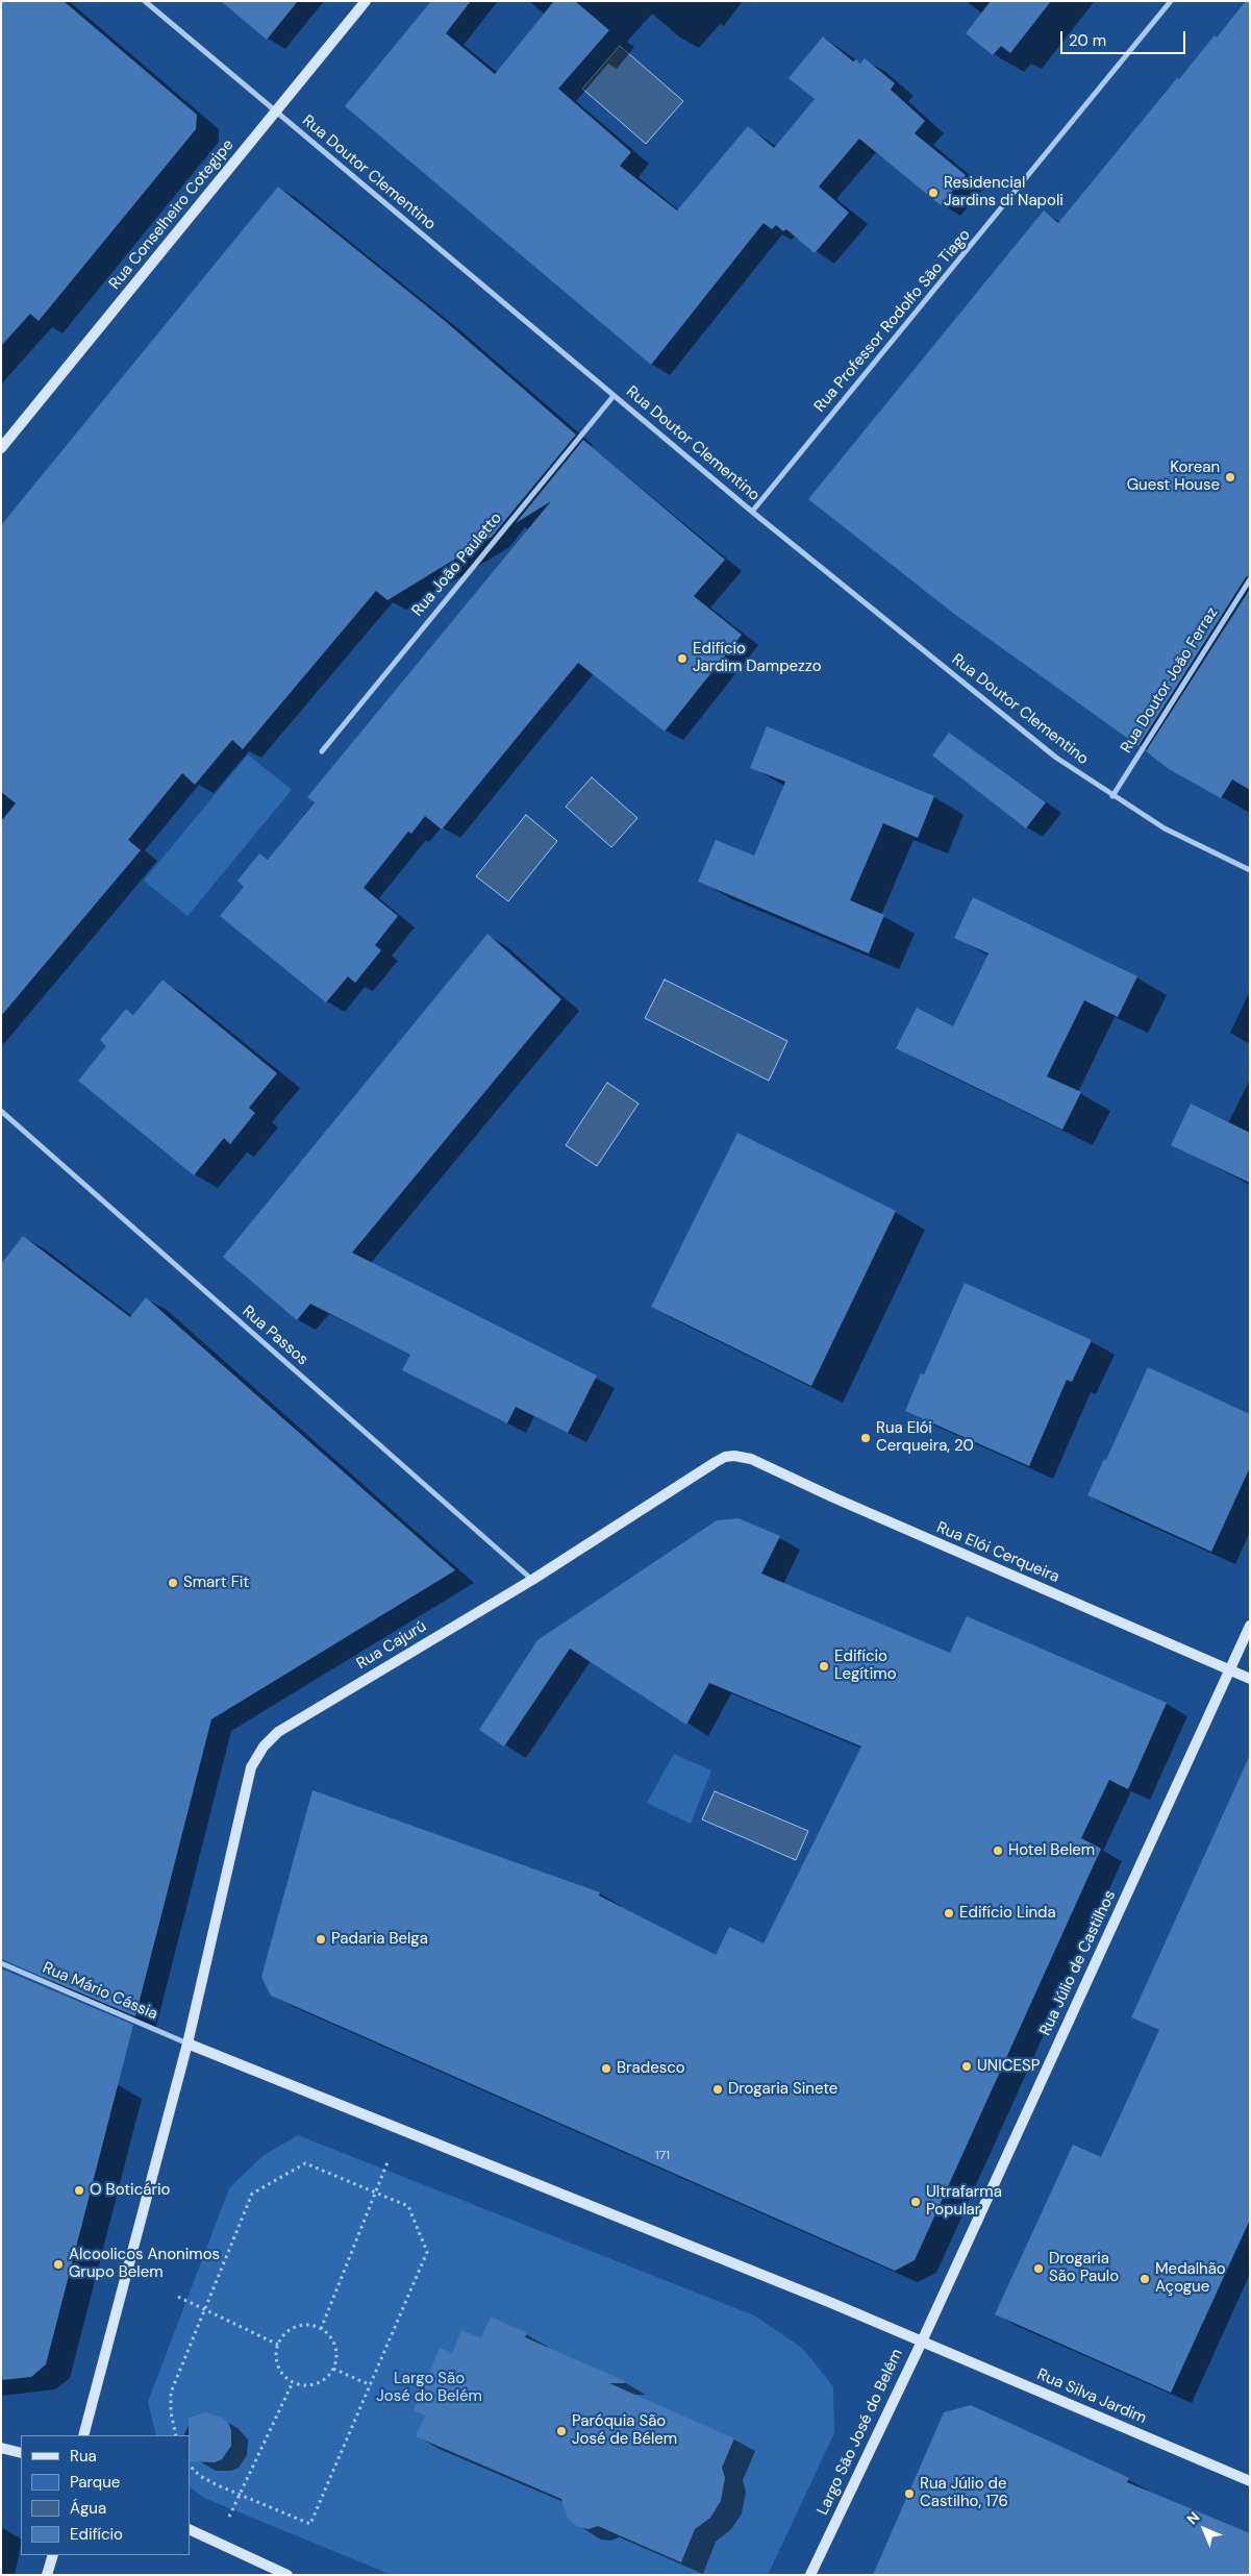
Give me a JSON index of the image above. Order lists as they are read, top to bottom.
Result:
{
  "streets": {
    "street": [
      "Rua Doutor Clementino",
      "Rua Conselheiro Cotegipe",
      "Rua Professor Rodolfo São Tiago",
      "Rua João Pauletto",
      "Rua Doutor João Ferraz",
      "Rua Passos",
      "Rua Elói Cerqueira",
      "Rua Cajurú",
      "Rua Júlio de Castilhos",
      "Rua Mário Cássia",
      "Rua Silva Jardim",
      "Largo São José do Belém"
    ]
  },
  "crossings": [
    ["Rua Doutor Clementino", "Rua Conselheiro Cotegipe"],
    ["Rua Doutor Clementino", "Rua Professor Rodolfo São Tiago"],
    ["Rua Doutor Clementino", "Rua João Pauletto"],
    ["Rua Doutor Clementino", "Rua Doutor João Ferraz"],
    ["Rua Passos", "Rua Cajurú"],
    ["Rua Elói Cerqueira", "Rua Cajurú"],
    ["Rua Elói Cerqueira", "Rua Júlio de Castilhos"],
    ["Rua Cajurú", "Rua Mário Cássia"],
    ["Rua Cajurú", "Largo São José do Belém"],
    ["Rua Júlio de Castilhos", "Rua Silva Jardim"],
    ["Rua Júlio de Castilhos", "Largo São José do Belém"],
    ["Rua Mário Cássia", "Largo São José do Belém"],
    ["Rua Silva Jardim", "Largo São José do Belém"]
  ],
  "parks": ["Largo São José do Belém"],
  "places": [
    "Residencial Jardins di Napoli",
    "Korean Guest House",
    "Edifício Jardim Dampezzo",
    "Rua Elói Cerqueira, 20",
    "Smart Fit",
    "Edifício Legítimo",
    "Hotel Belem",
    "Edifício Linda",
    "Padaria Belga",
    "UNICESP",
    "Bradesco",
    "Drogaria Sinete",
    "O Boticário",
    "Ultrafarma Popular",
    "Alcoolicos Anonimos Grupo Belem",
    "Drogaria São Paulo",
    "Medalhão Açogue",
    "Paróquia São José de Bélem",
    "Rua Júlio de Castilho, 176"
  ],
  "house_numbers": ["171"],
  "legend": [
    "Rua",
    "Parque",
    "Água",
    "Edifício"
  ],
  "scale_bar": "20 m",
  "north": "top left"
}
